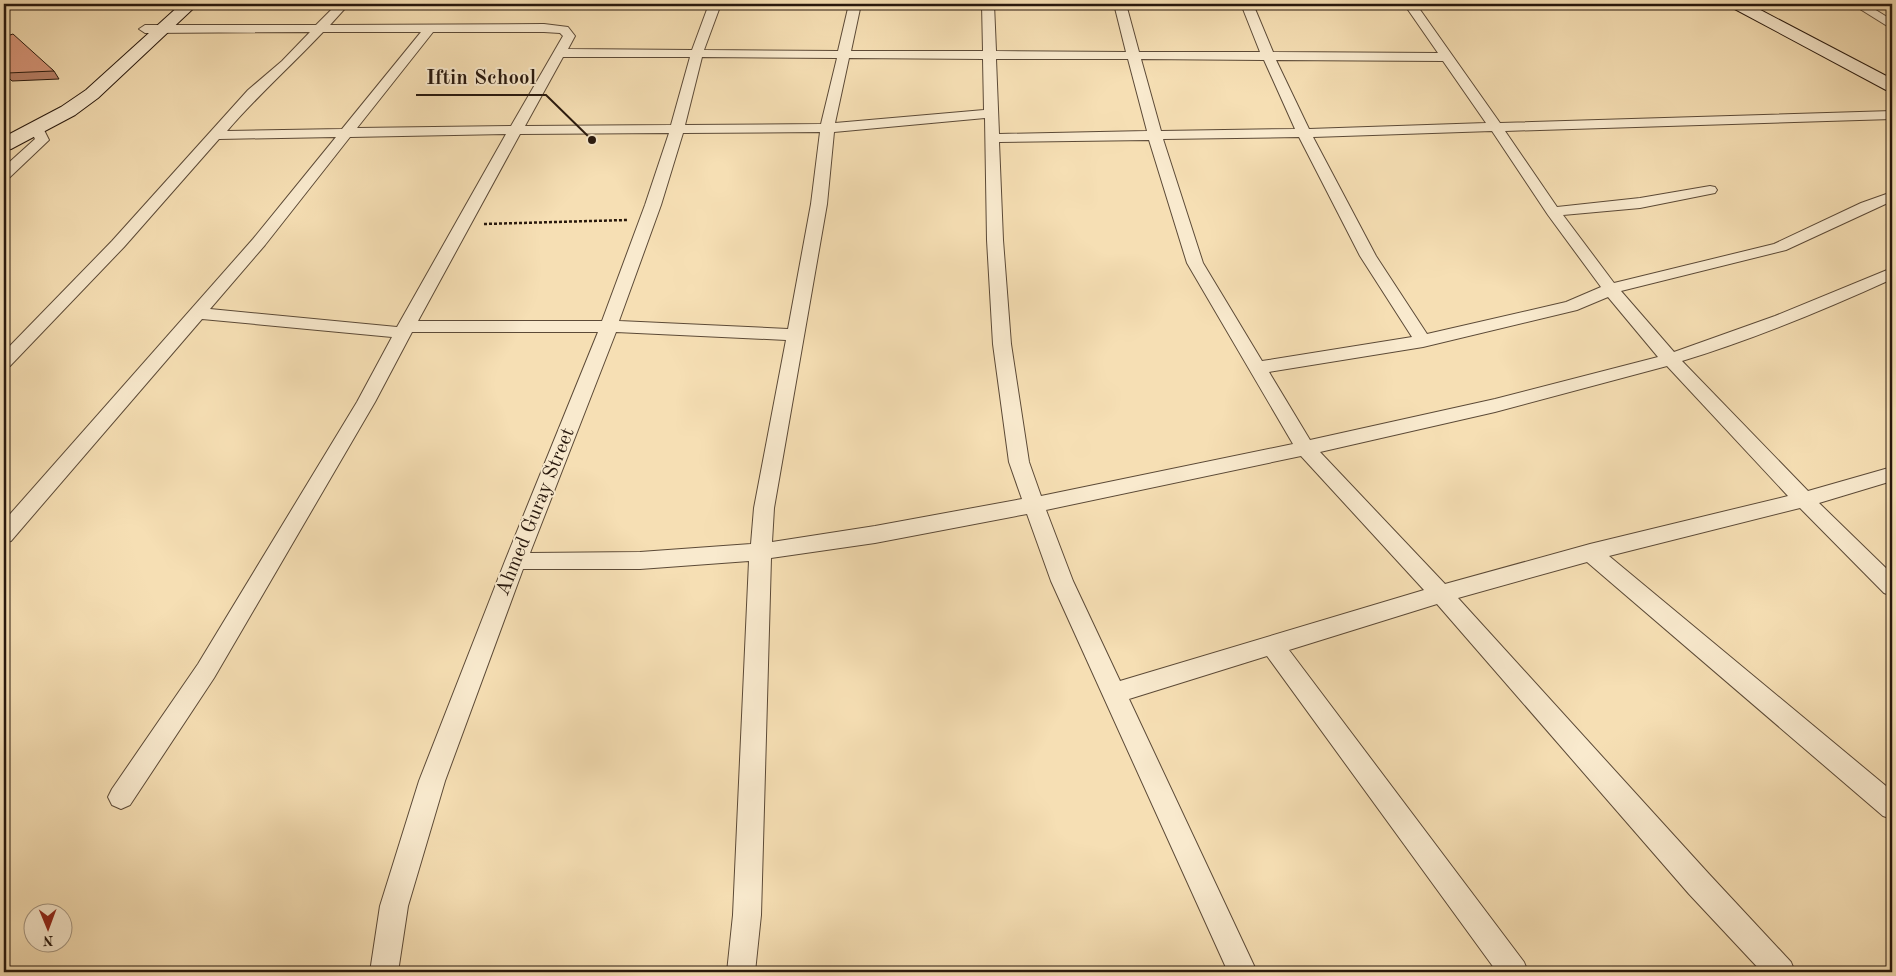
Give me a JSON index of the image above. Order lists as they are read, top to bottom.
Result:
{
  "streets": {
    "street": ["Ahmed Guray Street"]
  },
  "places": ["Iftin School"],
  "north": "bottom"
}
